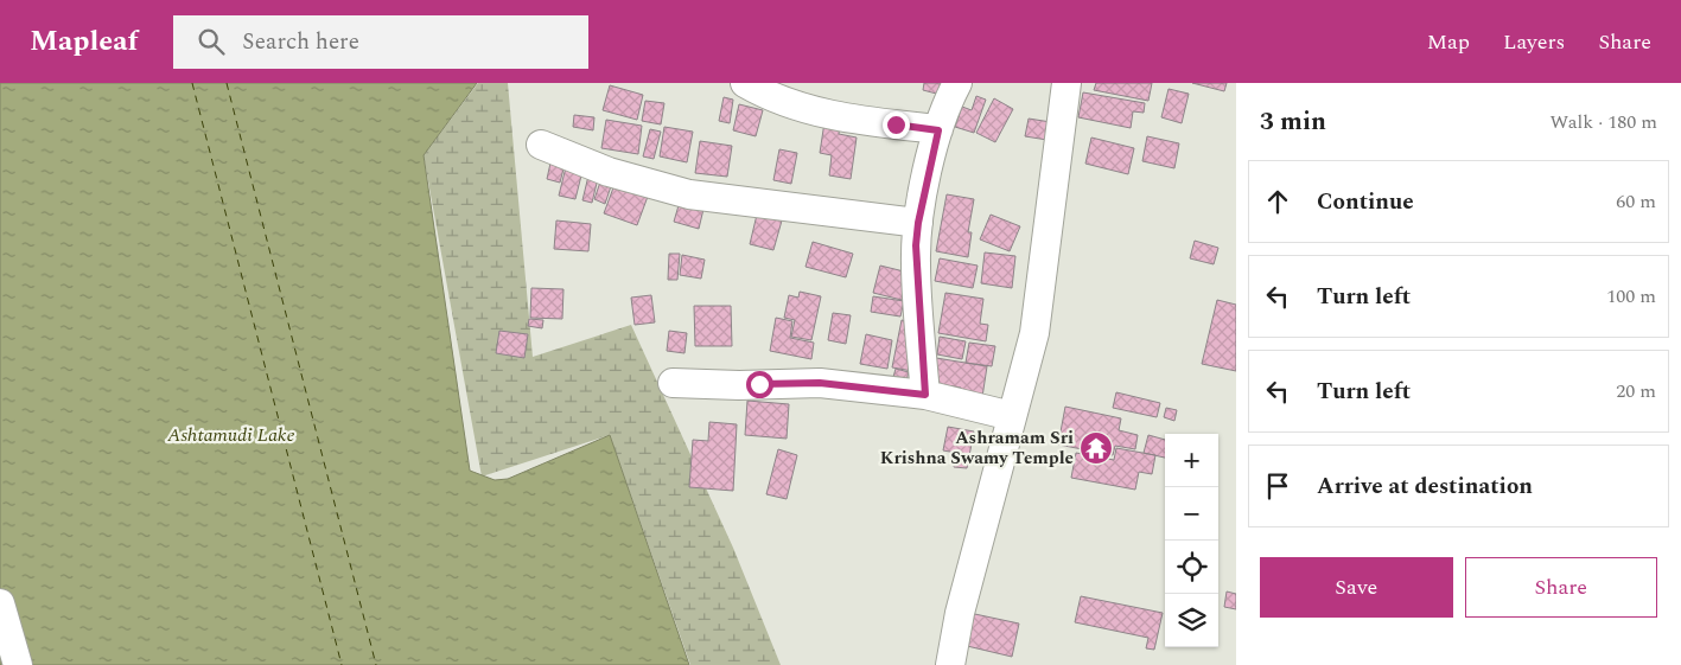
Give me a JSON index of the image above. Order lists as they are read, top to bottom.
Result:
{
  "water": ["Ashtamudi Lake"],
  "places": {
    "temple": ["Ashramam Sri Krishna Swamy Temple"]
  },
  "page": {
    "header": "Mapleaf",
    "search": "Search here",
    "nav": ["Map", "Layers", "Share"],
    "heading": ["3 min", "Walk · 180 m"],
    "list": [
      ["Continue", "60 m"],
      ["Turn left", "100 m"],
      ["Turn left", "20 m"],
      "Arrive at destination"
    ],
    "map_buttons": ["+", "−"],
    "buttons": ["Save", "Share"]
  }
}
